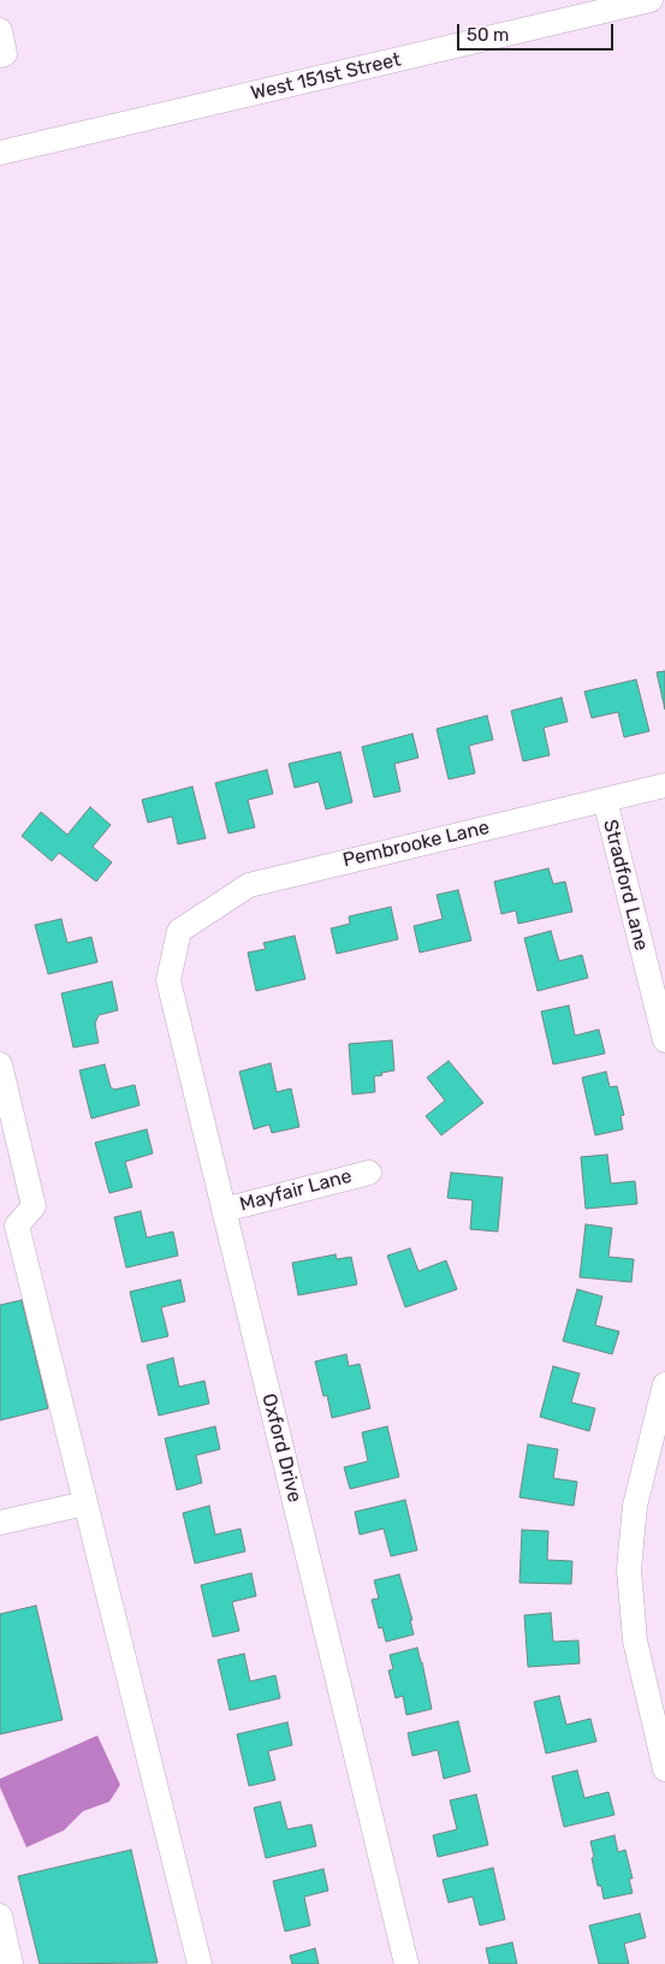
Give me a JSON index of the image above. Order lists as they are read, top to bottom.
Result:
{
  "streets": {
    "street": [
      "West 151st Street",
      "Pembrooke Lane",
      "Stradford Lane",
      "Mayfair Lane",
      "Oxford Drive"
    ]
  },
  "crossings": [
    ["Pembrooke Lane", "Stradford Lane"],
    ["Pembrooke Lane", "Oxford Drive"],
    ["Mayfair Lane", "Oxford Drive"]
  ],
  "scale_bar": "50 m"
}
